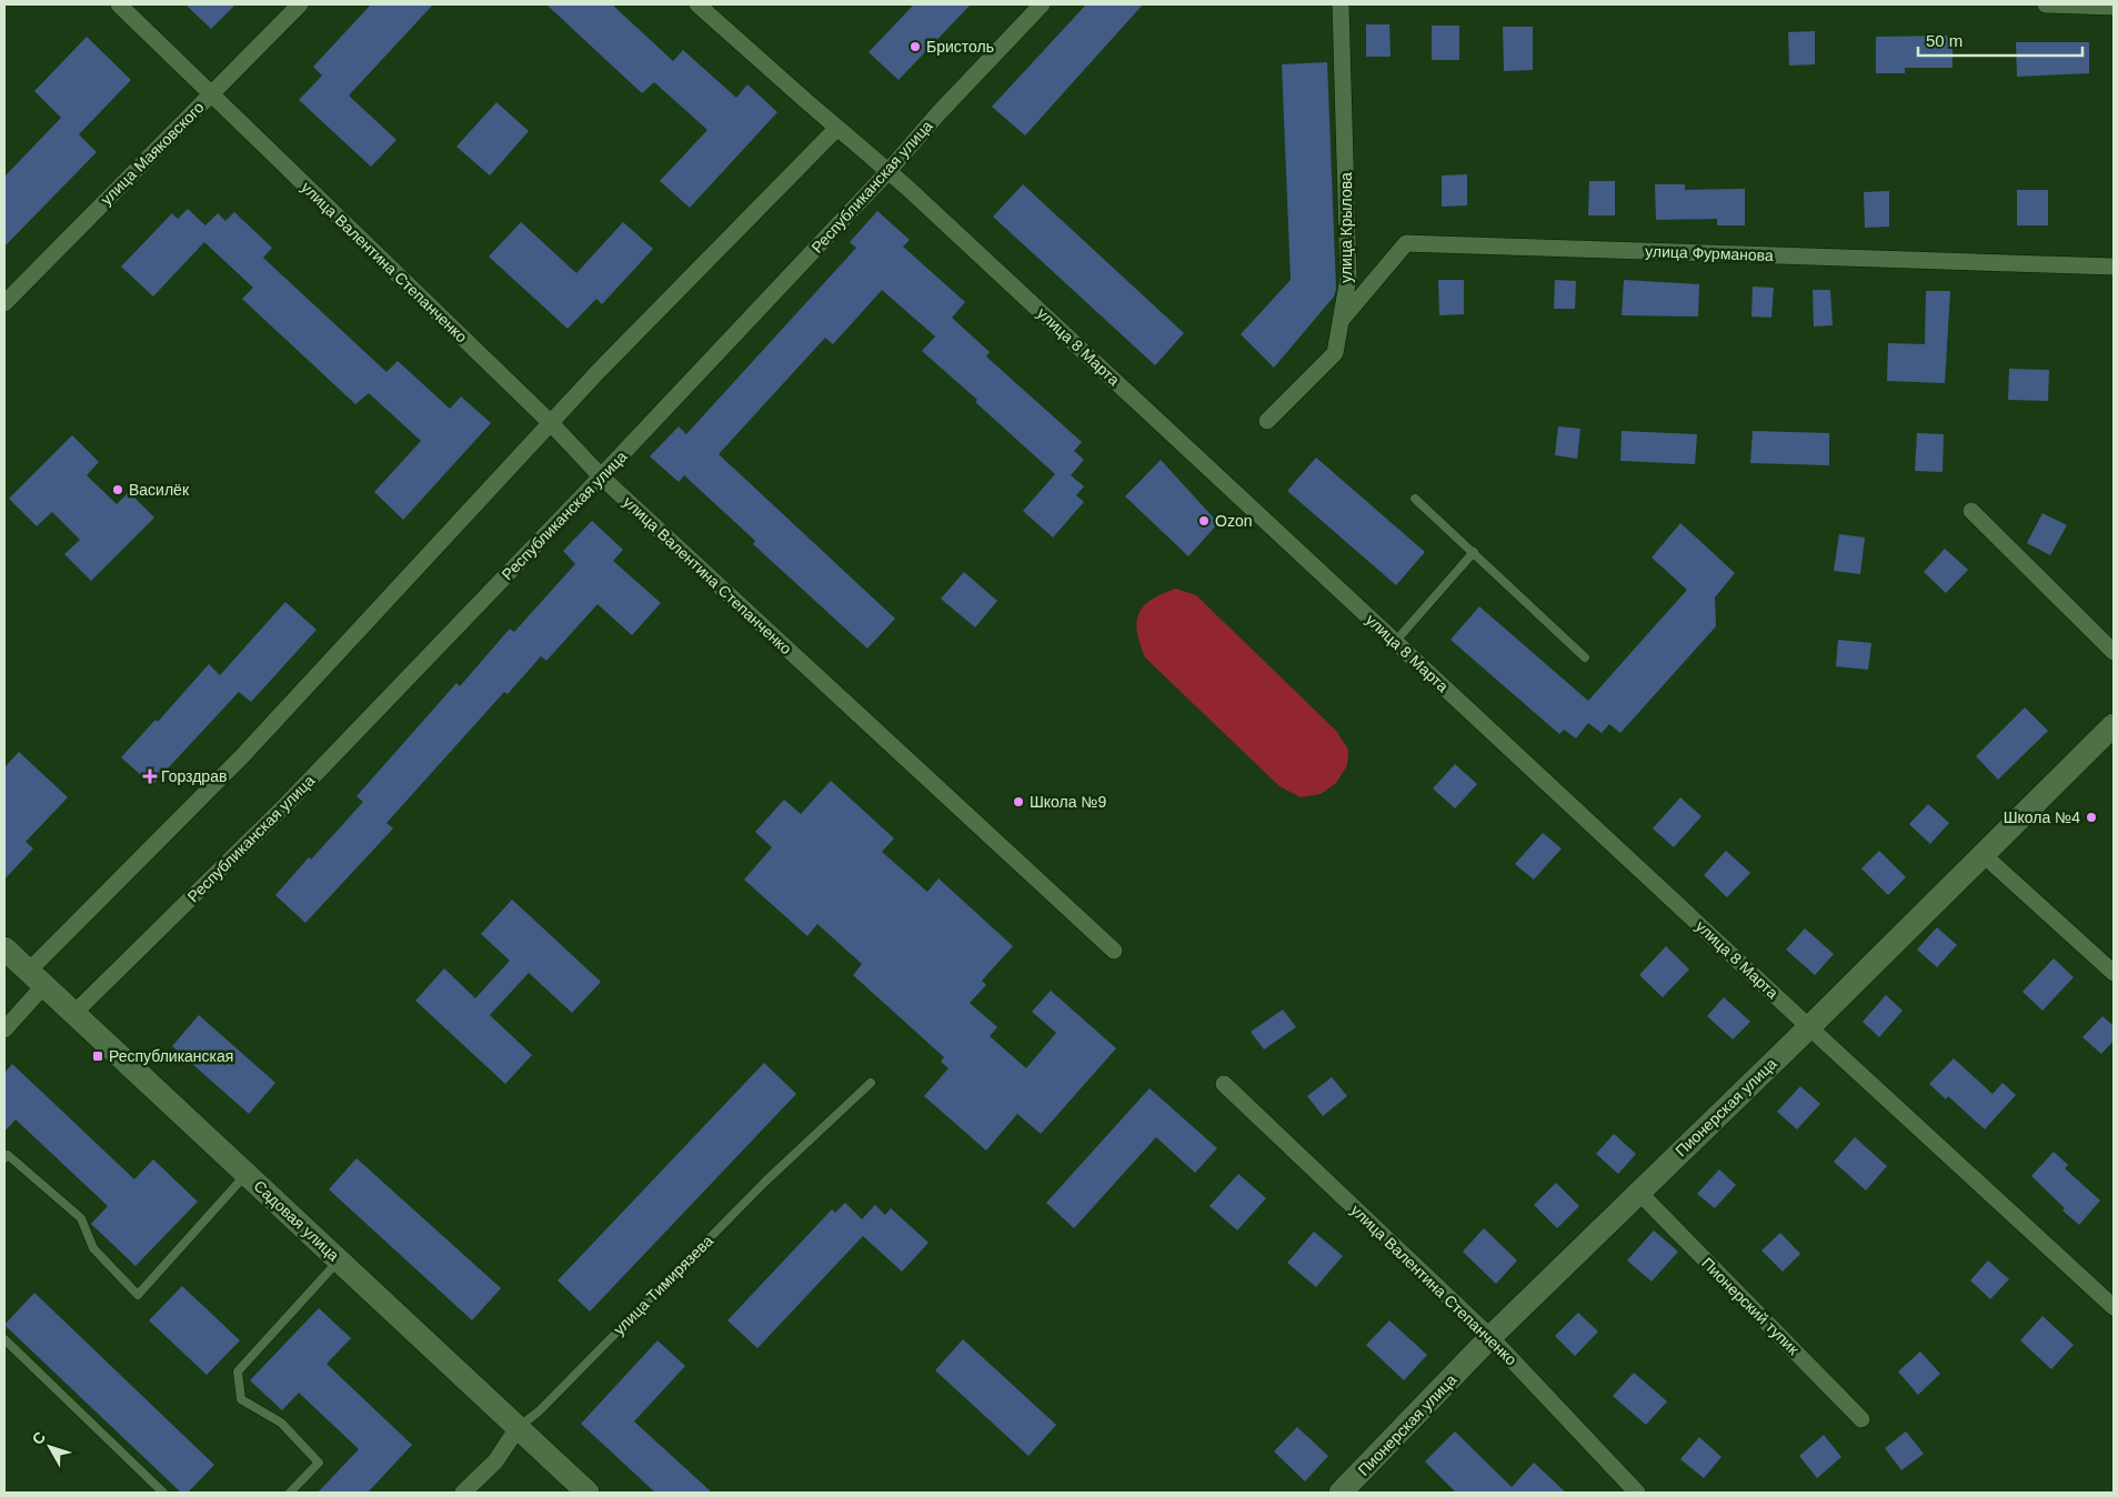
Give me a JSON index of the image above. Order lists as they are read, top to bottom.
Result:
{
  "streets": {
    "street": [
      "улица Маяковского",
      "Республиканская улица",
      "улица Крылова",
      "улица Фурманова",
      "улица Валентина Степанченко",
      "улица 8 Марта",
      "Пионерская улица",
      "Садовая улица",
      "улица Тимирязева",
      "Пионерский тупик"
    ]
  },
  "crossings": [
    ["улица Маяковского", "улица Валентина Степанченко"],
    ["Республиканская улица", "улица Валентина Степанченко"],
    ["Республиканская улица", "улица 8 Марта"],
    ["Республиканская улица", "Садовая улица"],
    ["улица Крылова", "улица Фурманова"],
    ["улица Валентина Степанченко", "Пионерская улица"],
    ["улица 8 Марта", "Пионерская улица"],
    ["Пионерская улица", "Пионерский тупик"],
    ["Садовая улица", "улица Тимирязева"]
  ],
  "places": {
    "other": [
      "Бристоль",
      "Василёк",
      "Ozon",
      "Школа №9",
      "Школа №4"
    ],
    "health": ["Горздрав"],
    "transit": ["Республиканская"]
  },
  "scale_bar": "50 m",
  "north": "top left"
}
